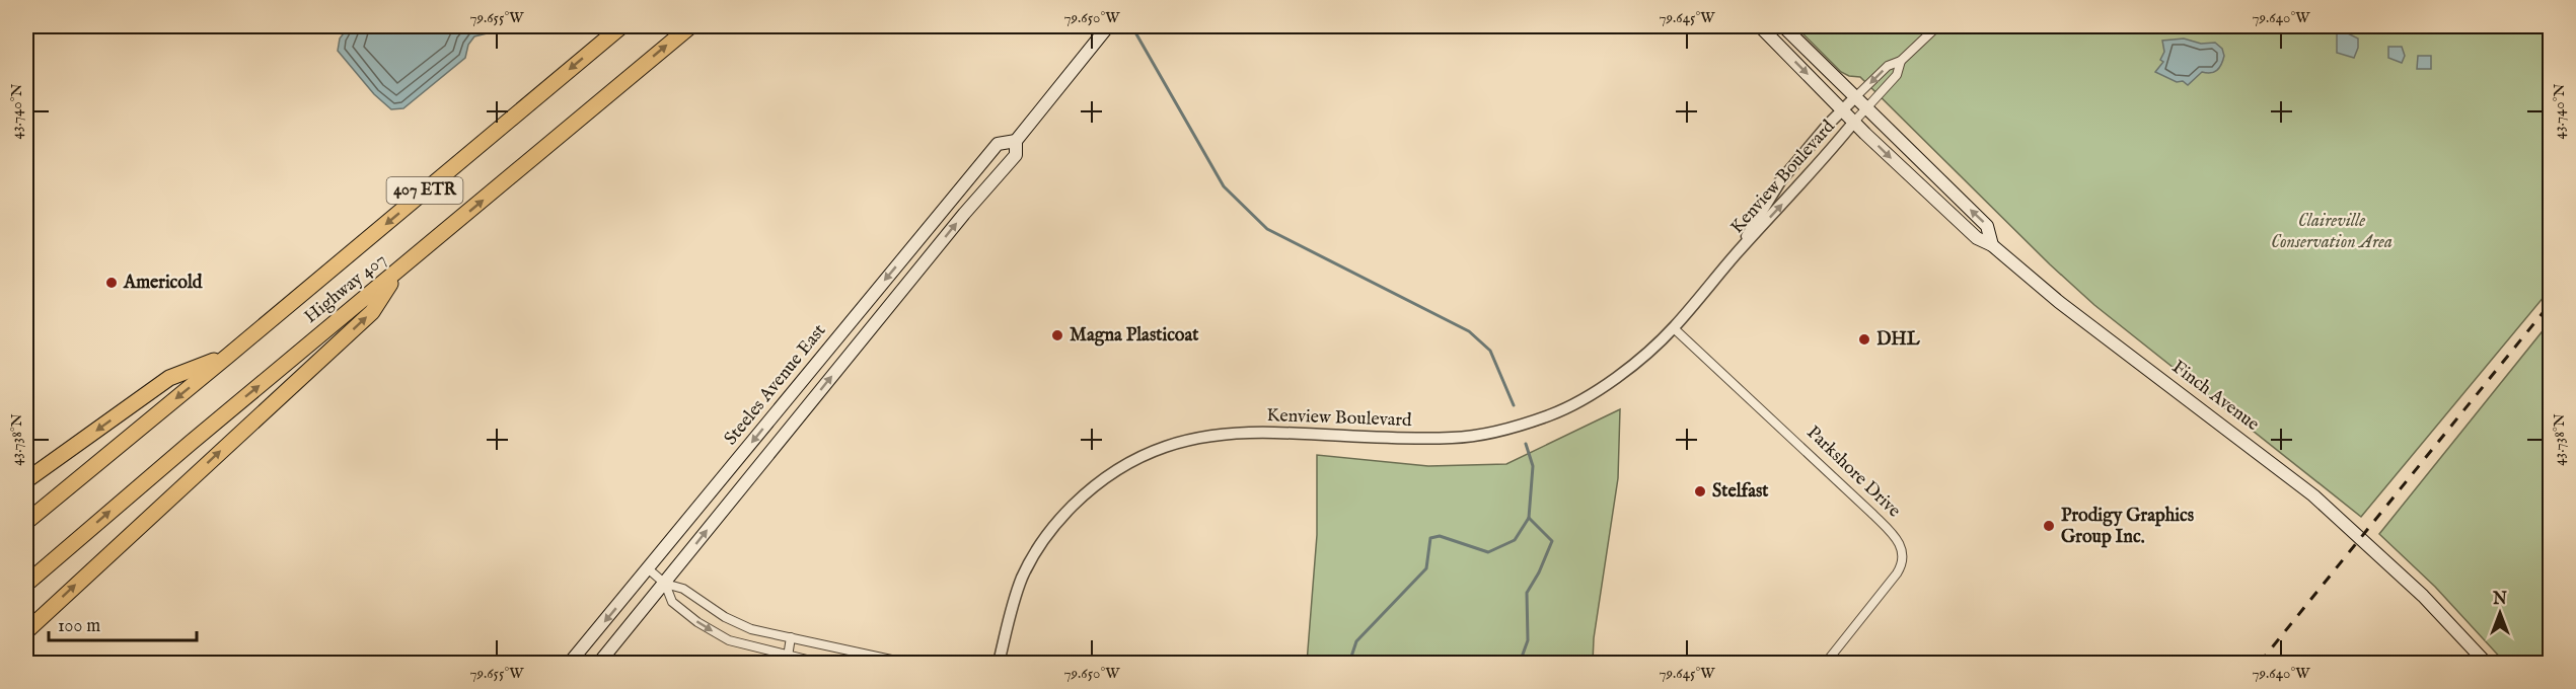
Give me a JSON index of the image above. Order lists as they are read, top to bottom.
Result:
{
  "streets": {
    "highway": ["407 ETR", "Highway 407"],
    "main road": ["Steeles Avenue East", "Finch Avenue"],
    "street": ["Kenview Boulevard", "Parkshore Drive"]
  },
  "crossings": [
    ["Kenview Boulevard", "Finch Avenue"],
    ["Kenview Boulevard", "Parkshore Drive"]
  ],
  "parks": ["Claireville Conservation Area"],
  "places": [
    "Americold",
    "Magna Plasticoat",
    "DHL",
    "Stelfast",
    "Prodigy Graphics Group Inc."
  ],
  "scale_bar": "100 m",
  "north": "top",
  "coordinates": [
    "79.655°W",
    "79.650°W",
    "79.645°W",
    "79.640°W",
    "43.740°N",
    "43.738°N"
  ]
}
